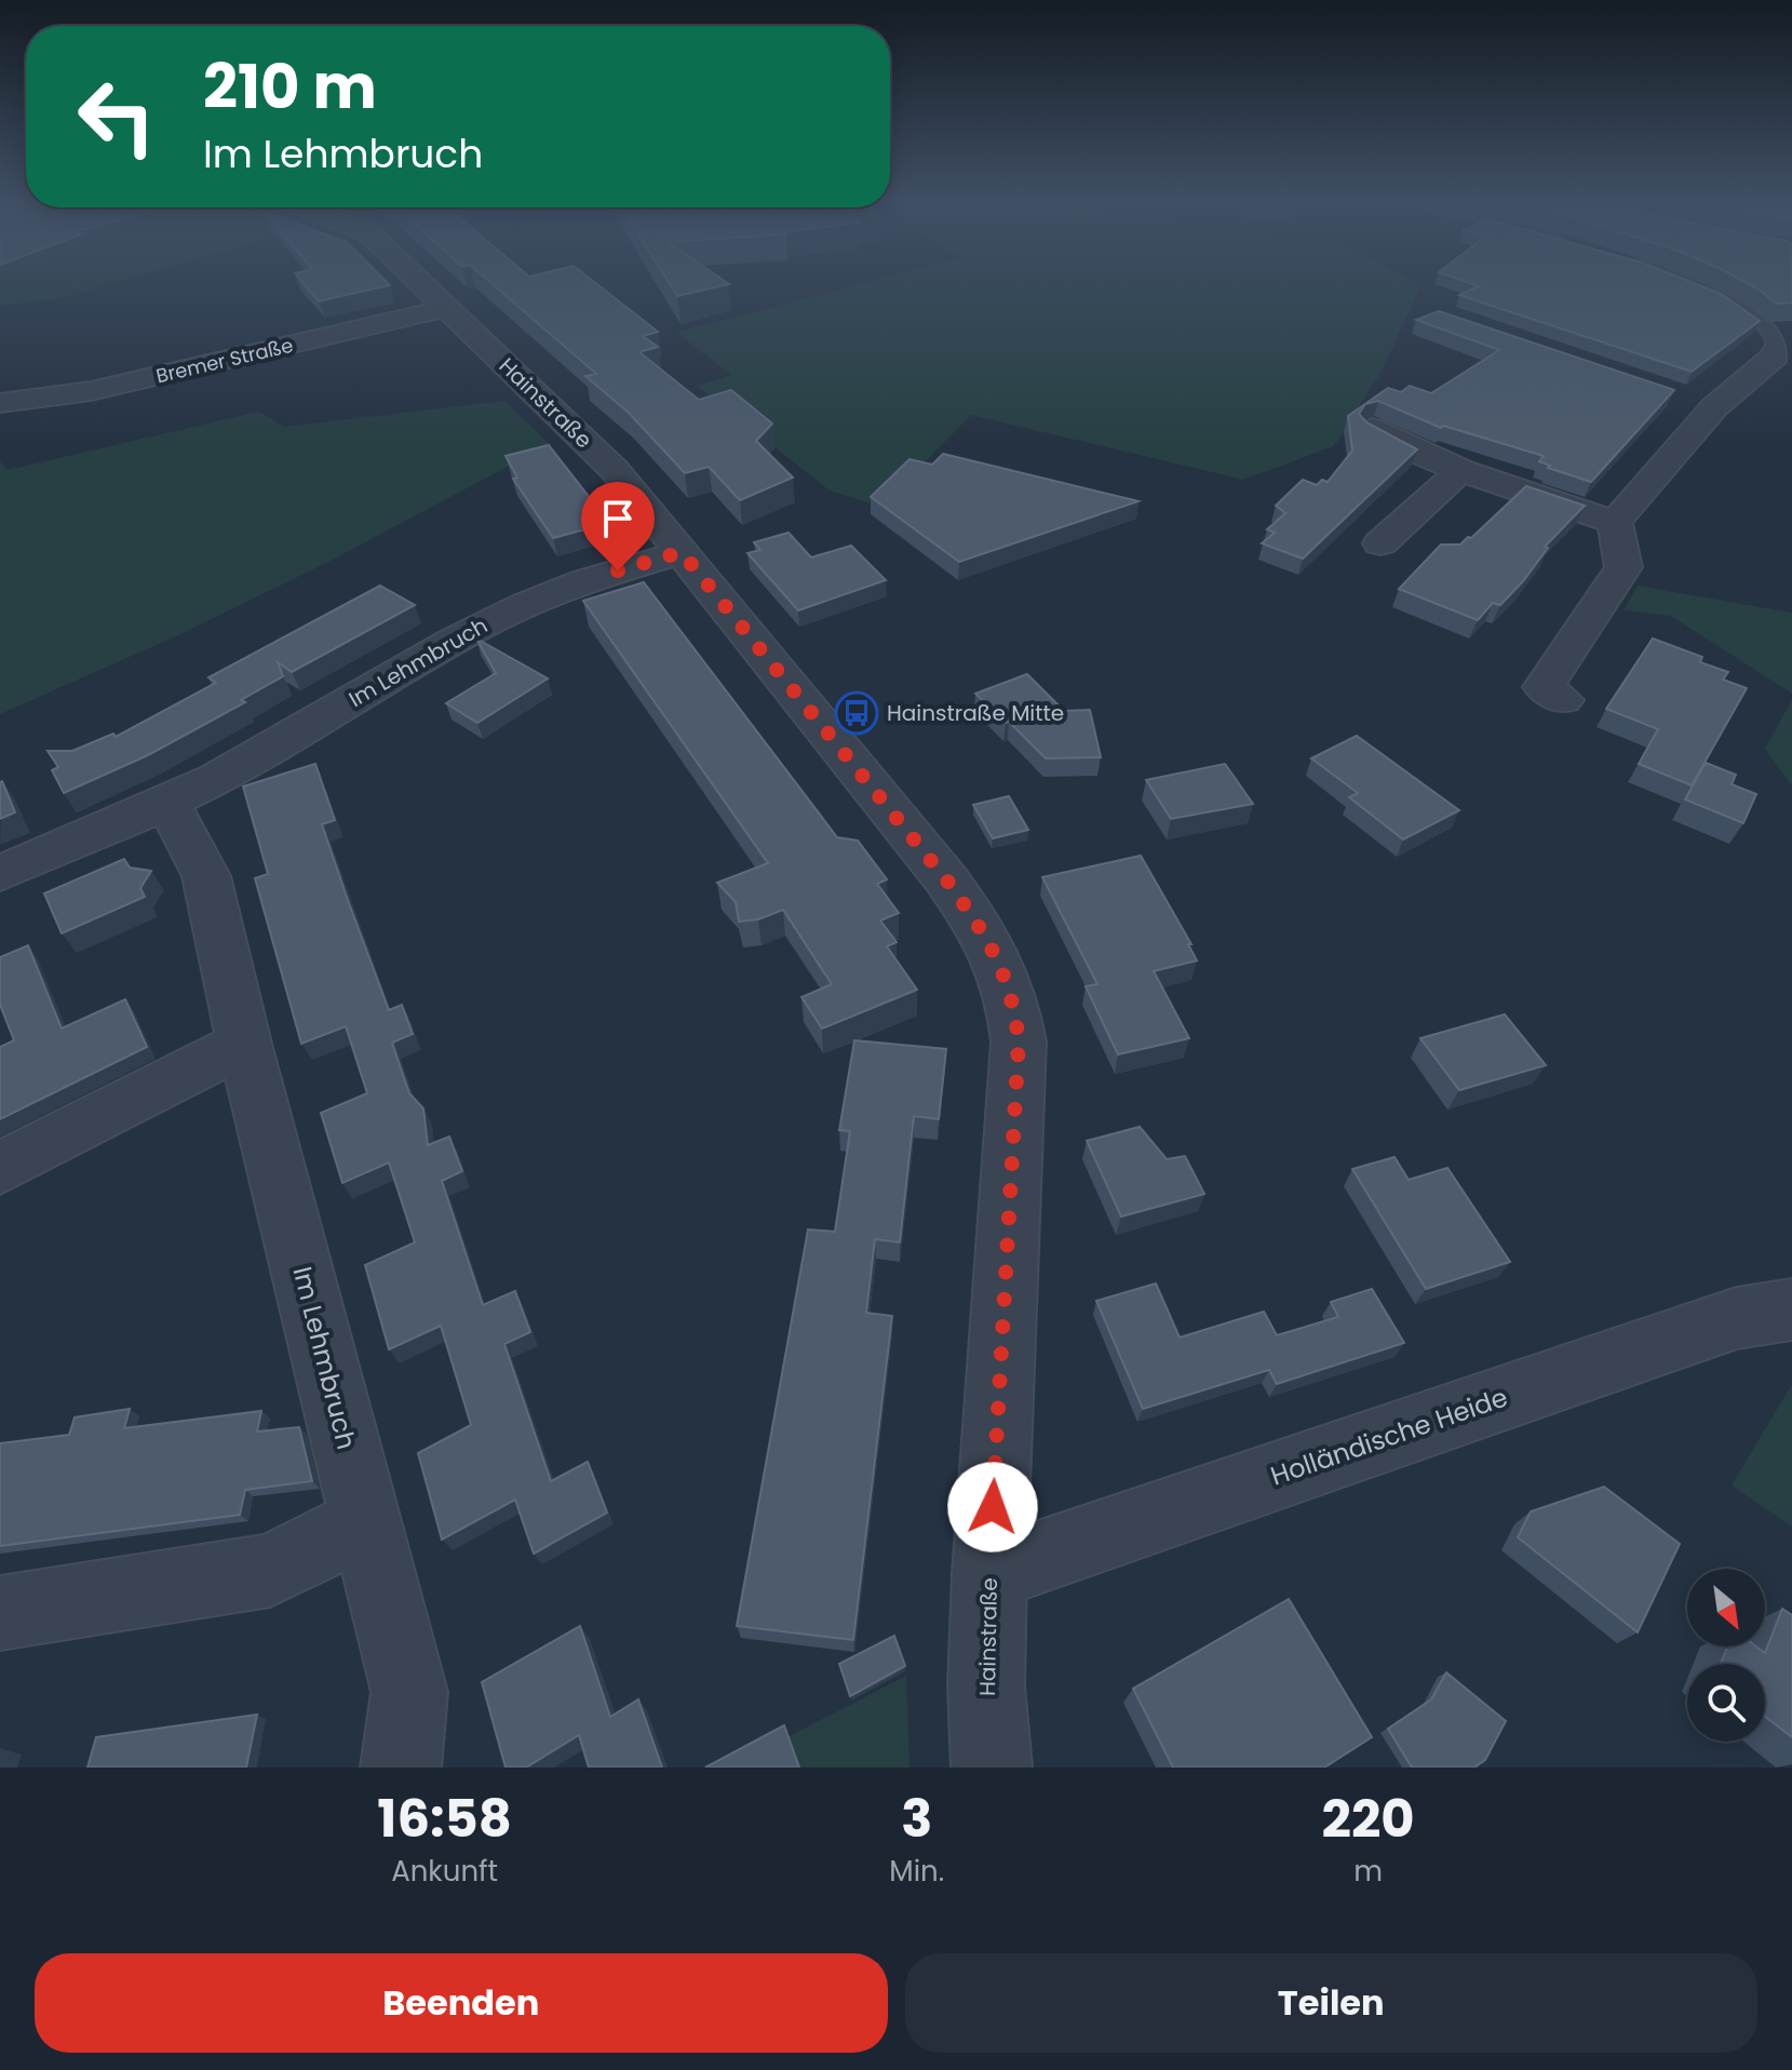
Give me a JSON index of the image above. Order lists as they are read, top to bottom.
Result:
{
  "streets": {
    "street": [
      "Bremer Straße",
      "Hainstraße",
      "Im Lehmbruch",
      "Holländische Heide"
    ]
  },
  "crossings": [
    ["Bremer Straße", "Hainstraße"],
    ["Hainstraße", "Im Lehmbruch"],
    ["Hainstraße", "Holländische Heide"]
  ],
  "places": {
    "bus stop": ["Hainstraße Mitte"]
  },
  "north": "bottom right",
  "page": {
    "turn": ["210 m", "Im Lehmbruch"],
    "eta": [
      "16:58",
      "Ankunft",
      "3",
      "Min.",
      "220",
      "m"
    ],
    "buttons": ["Beenden", "Teilen"]
  }
}
